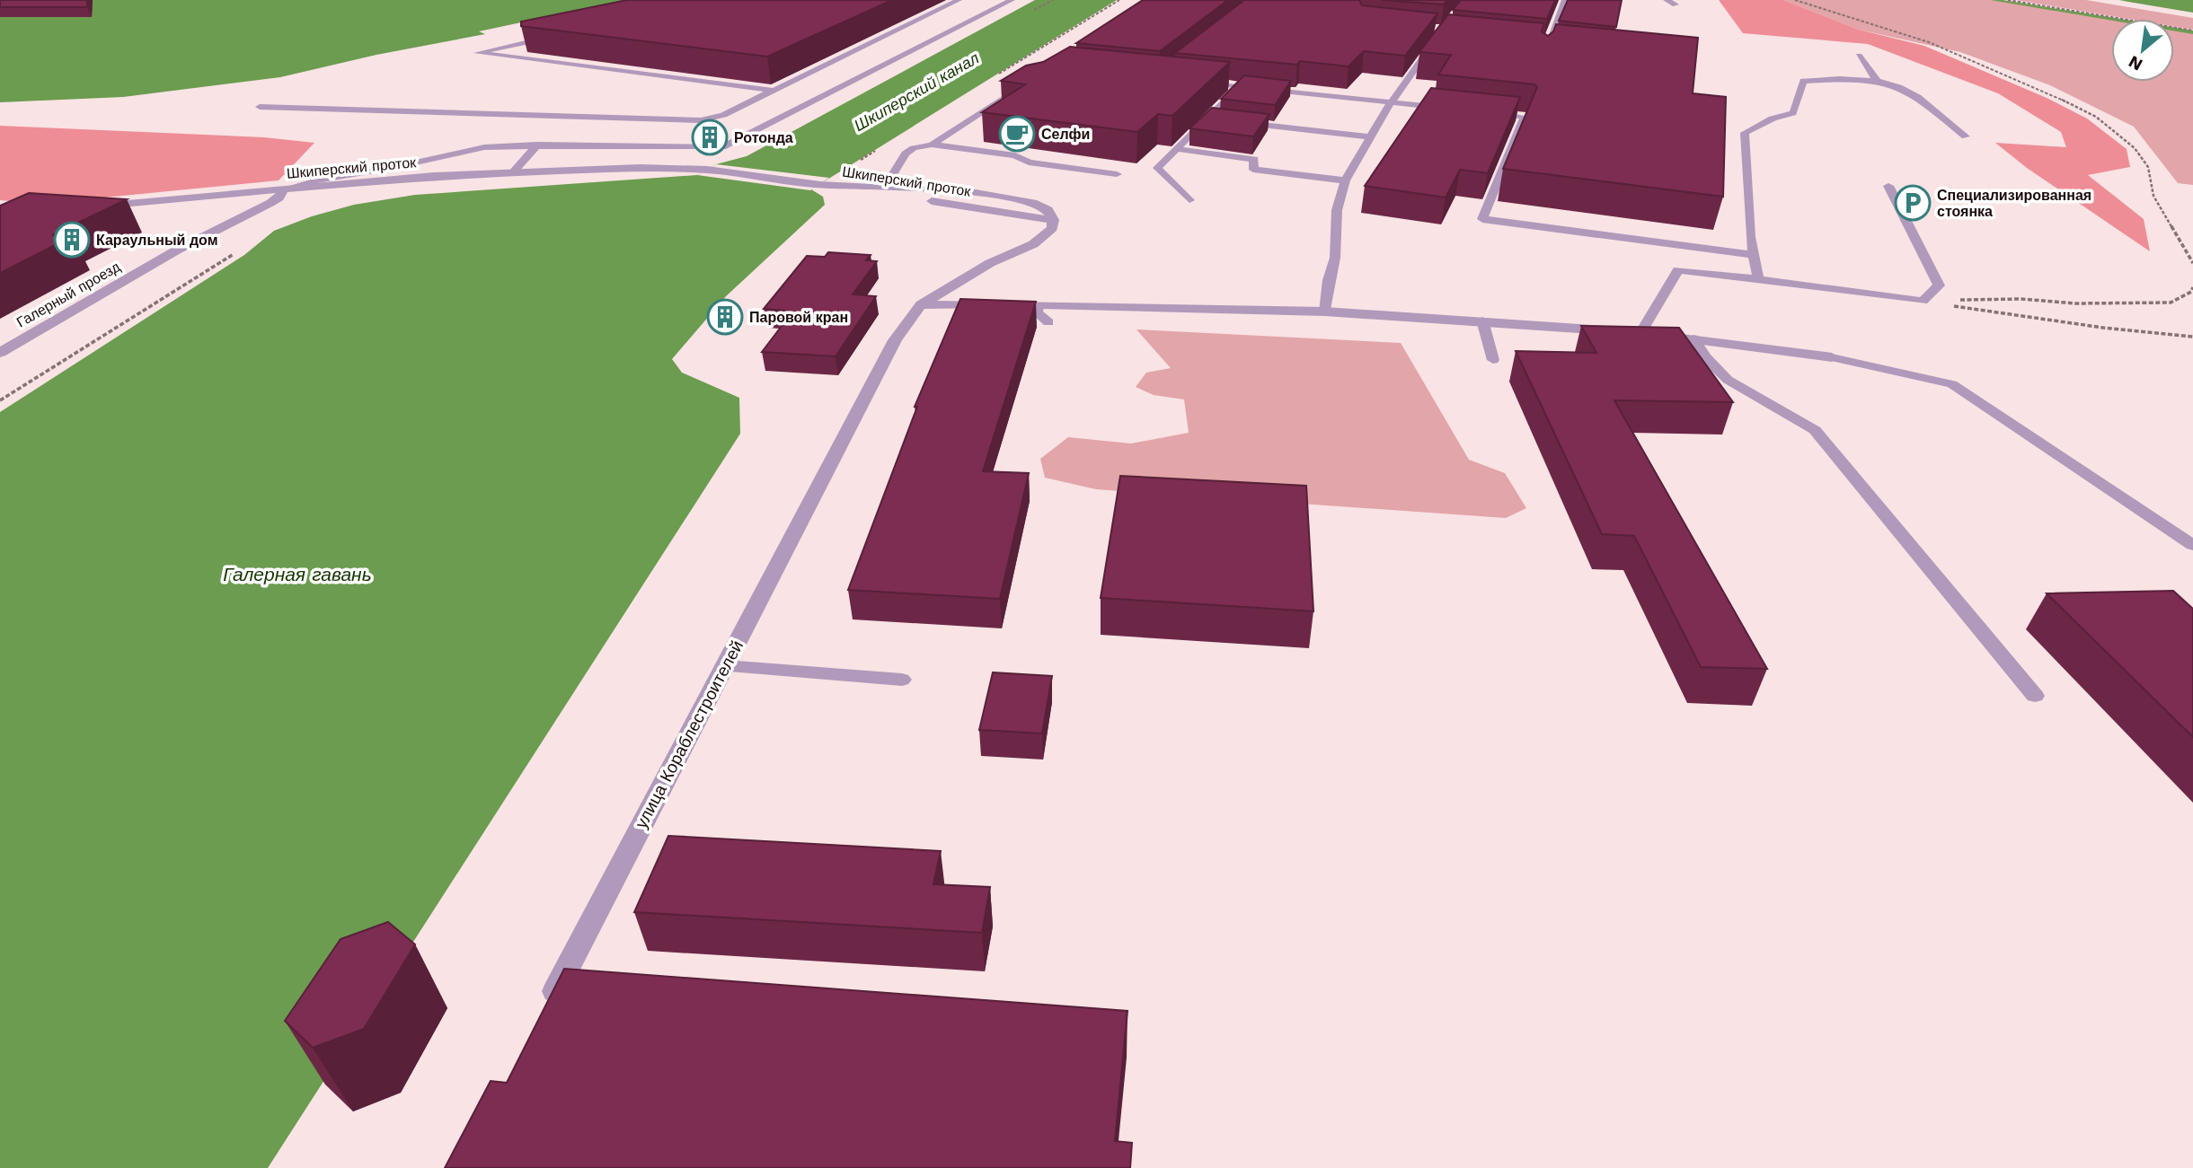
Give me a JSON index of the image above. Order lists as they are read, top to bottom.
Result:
{
  "streets": {
    "street": ["Шкиперский проток", "Галерный проезд", "улица Кораблестроителей"]
  },
  "crossings": [
    ["Шкиперский проток", "Галерный проезд"]
  ],
  "water": ["Шкиперский канал", "Галерная гавань"],
  "places": {
    "cafe": ["Селфи"],
    "building": ["Ротонда", "Караульный дом", "Паровой кран"],
    "parking": ["Специализированная стоянка"]
  },
  "north": "bottom left"
}
